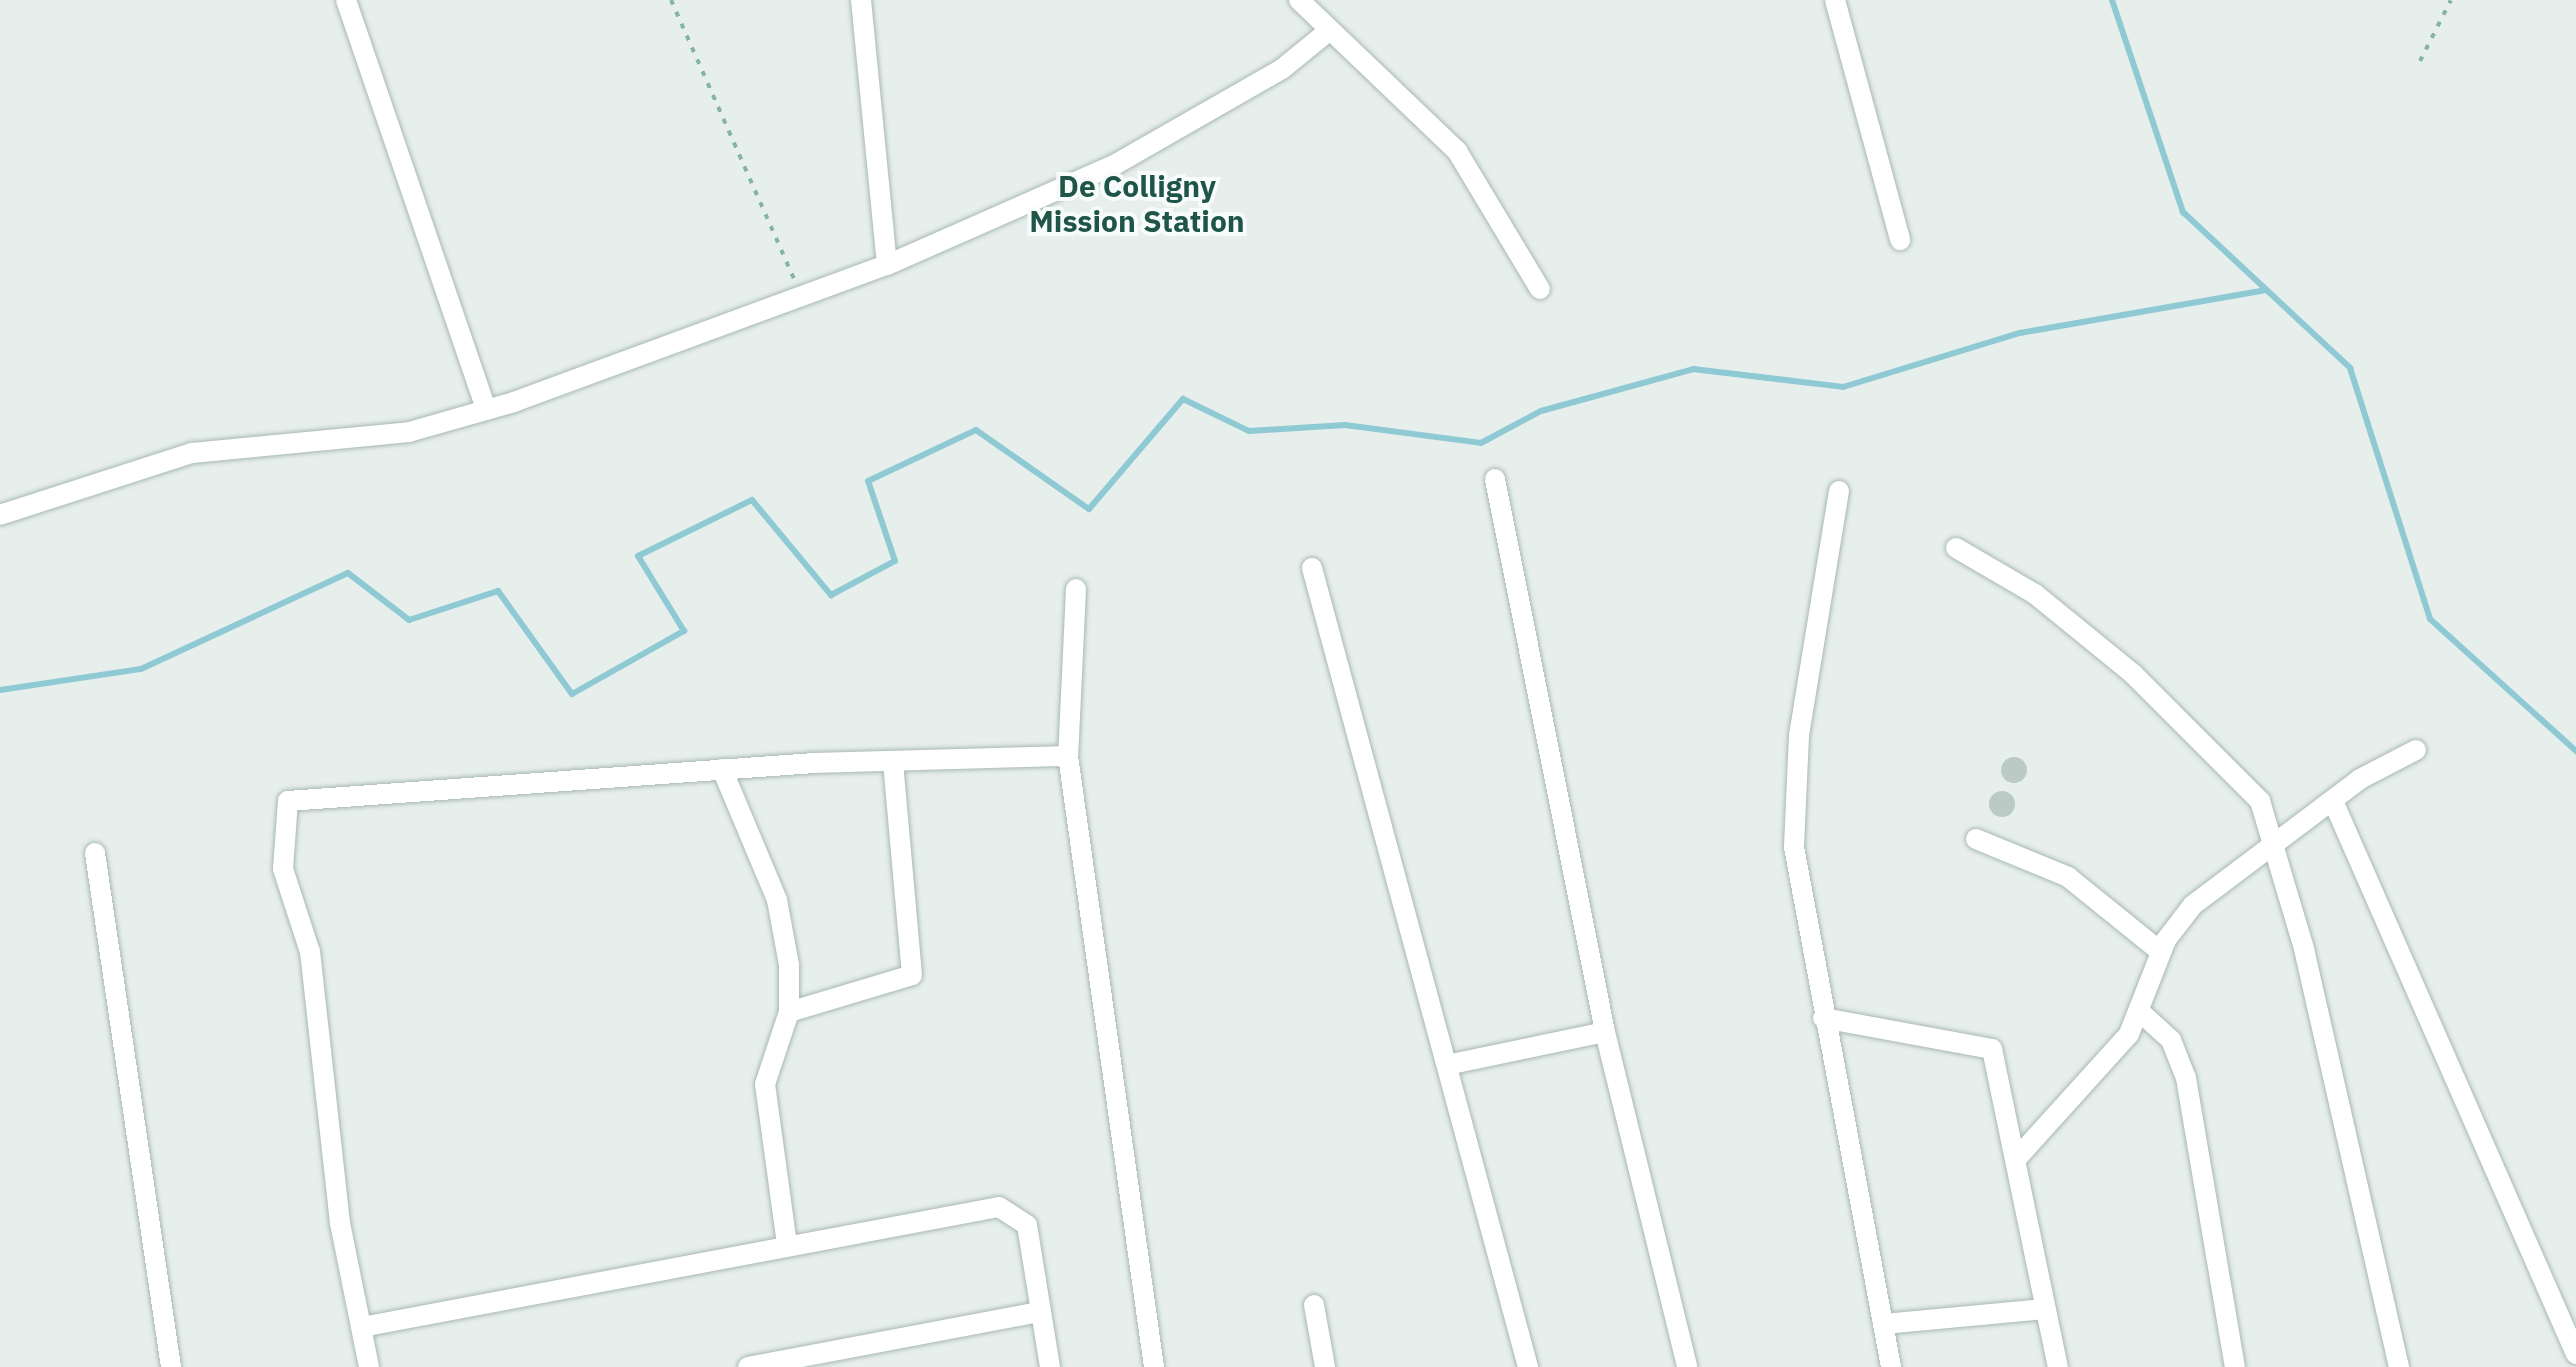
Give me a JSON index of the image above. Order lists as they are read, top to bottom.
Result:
{
  "districts": ["De Colligny Mission Station"]
}
